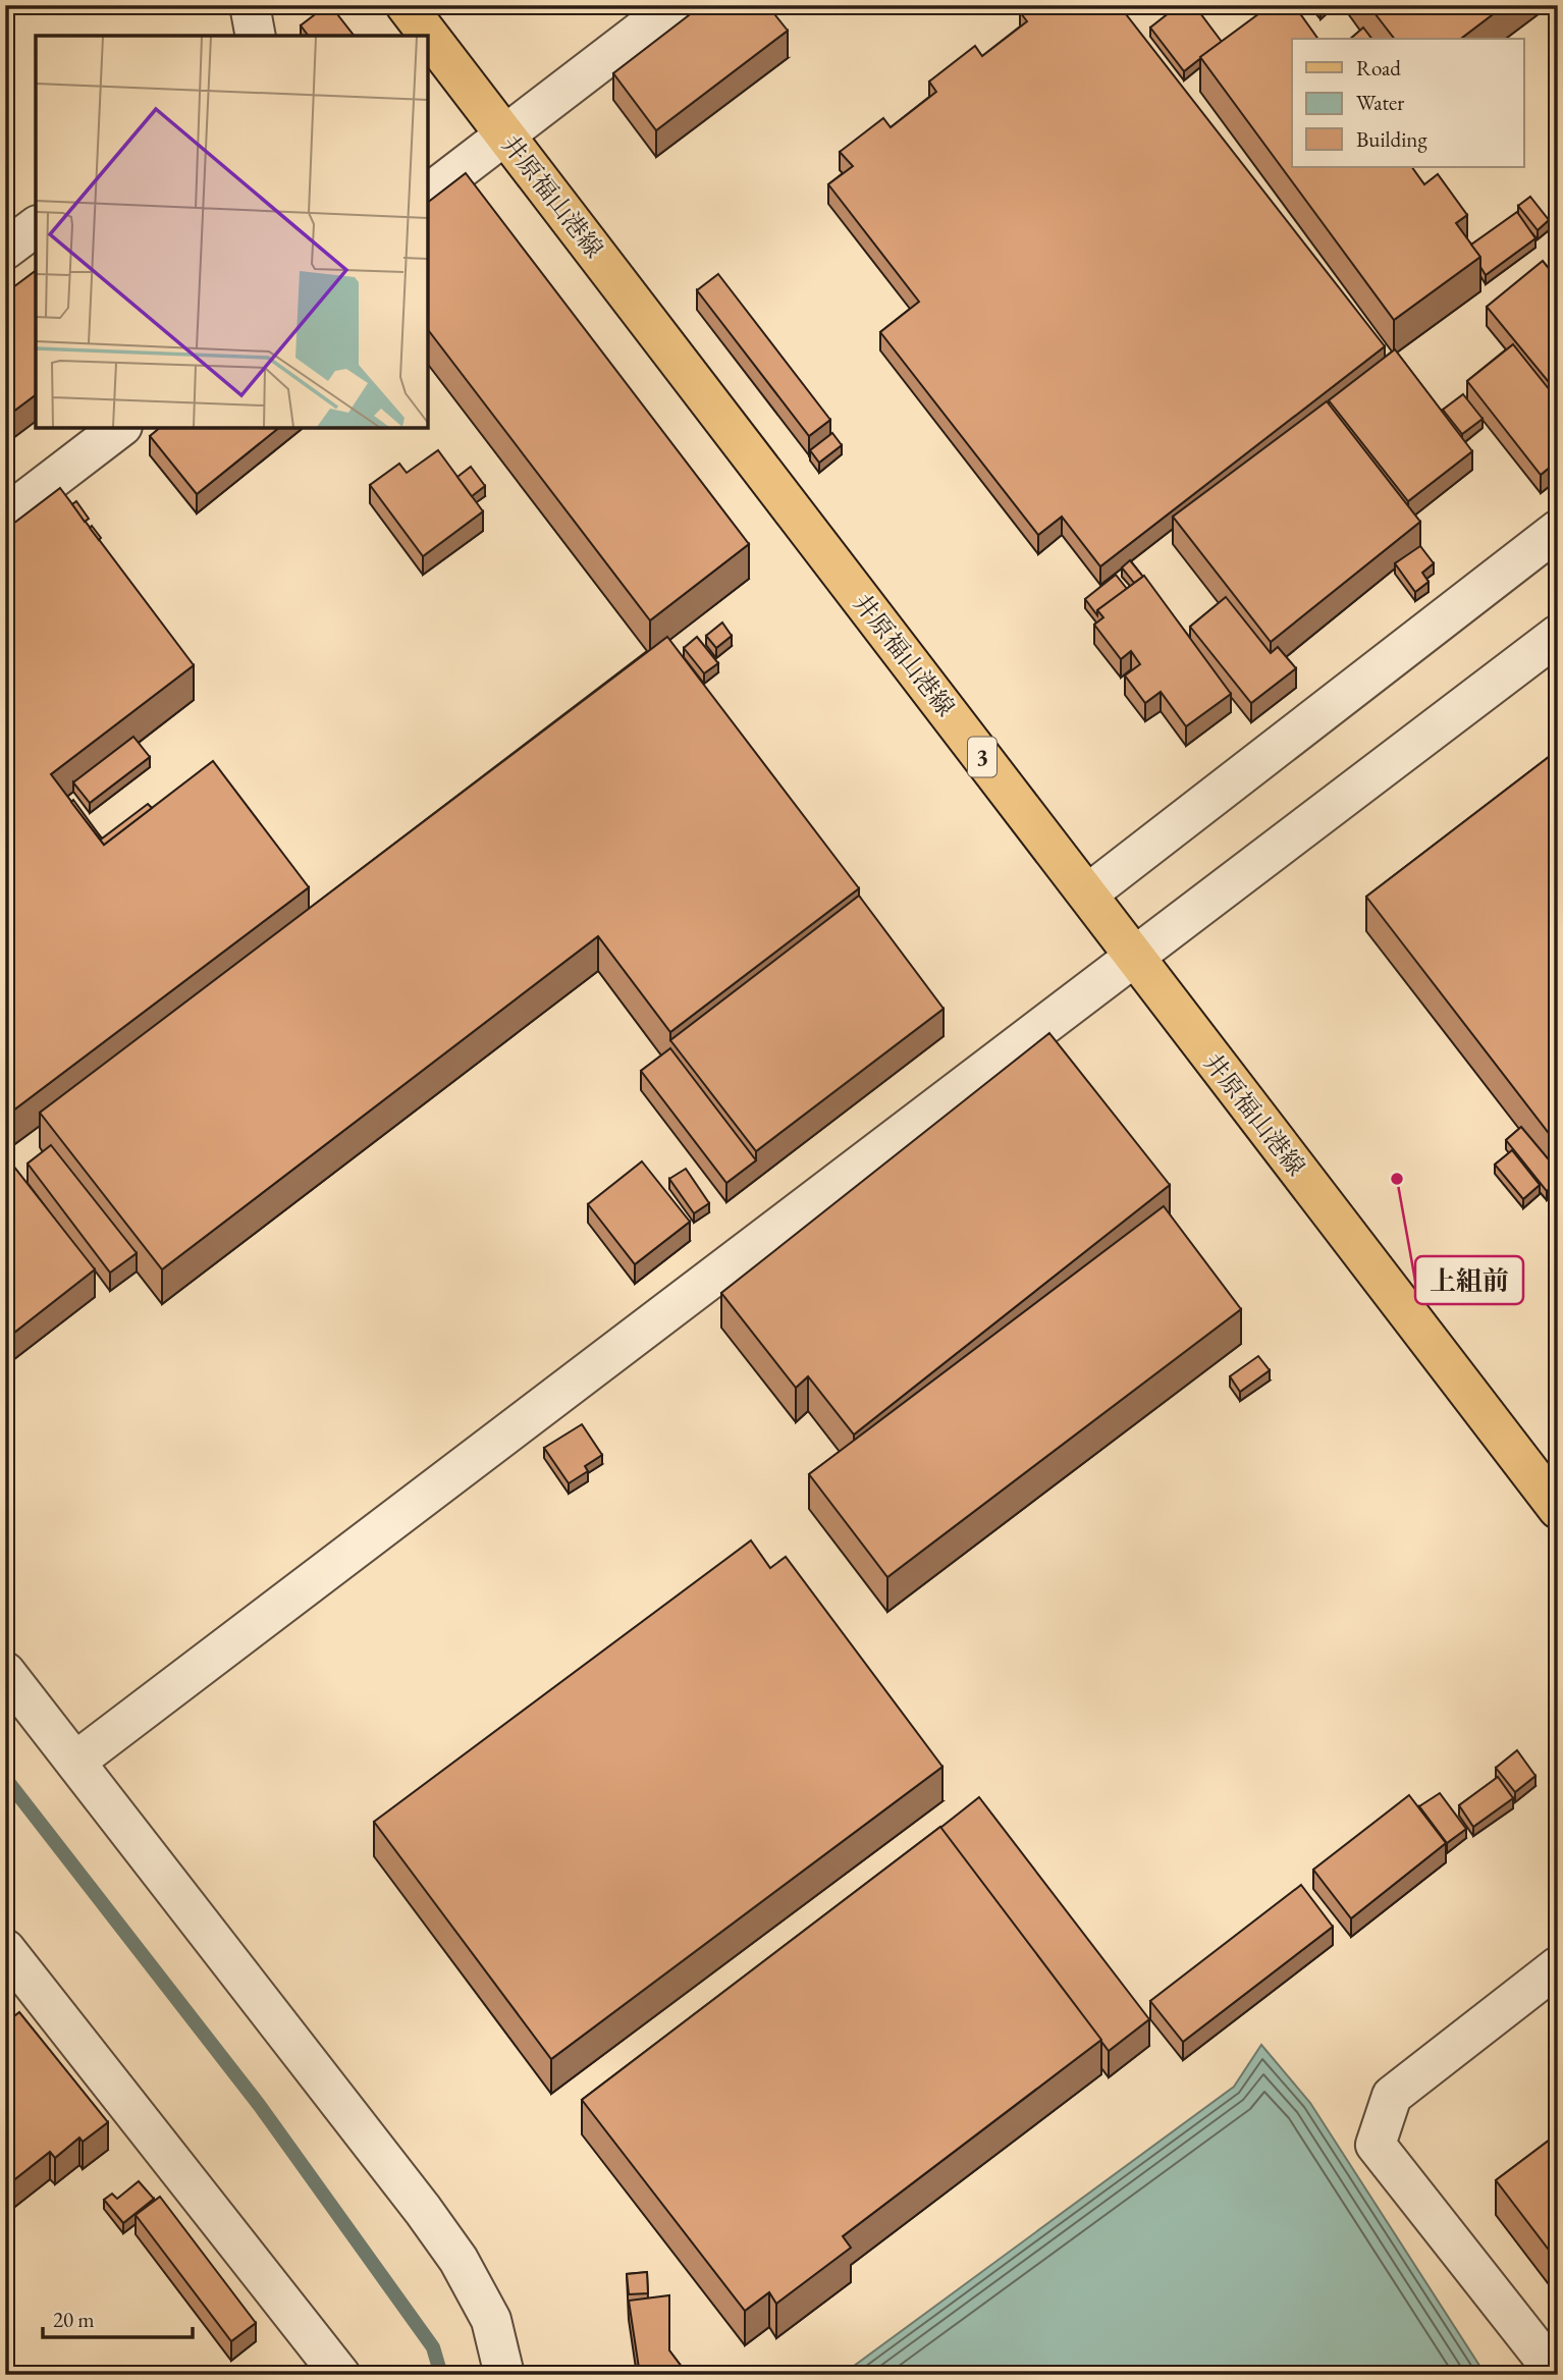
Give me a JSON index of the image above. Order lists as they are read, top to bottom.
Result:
{
  "streets": {
    "main road": ["井原福山港線", "3"]
  },
  "places": ["上組前"],
  "legend": ["Road", "Water", "Building"],
  "scale_bar": "20 m"
}
